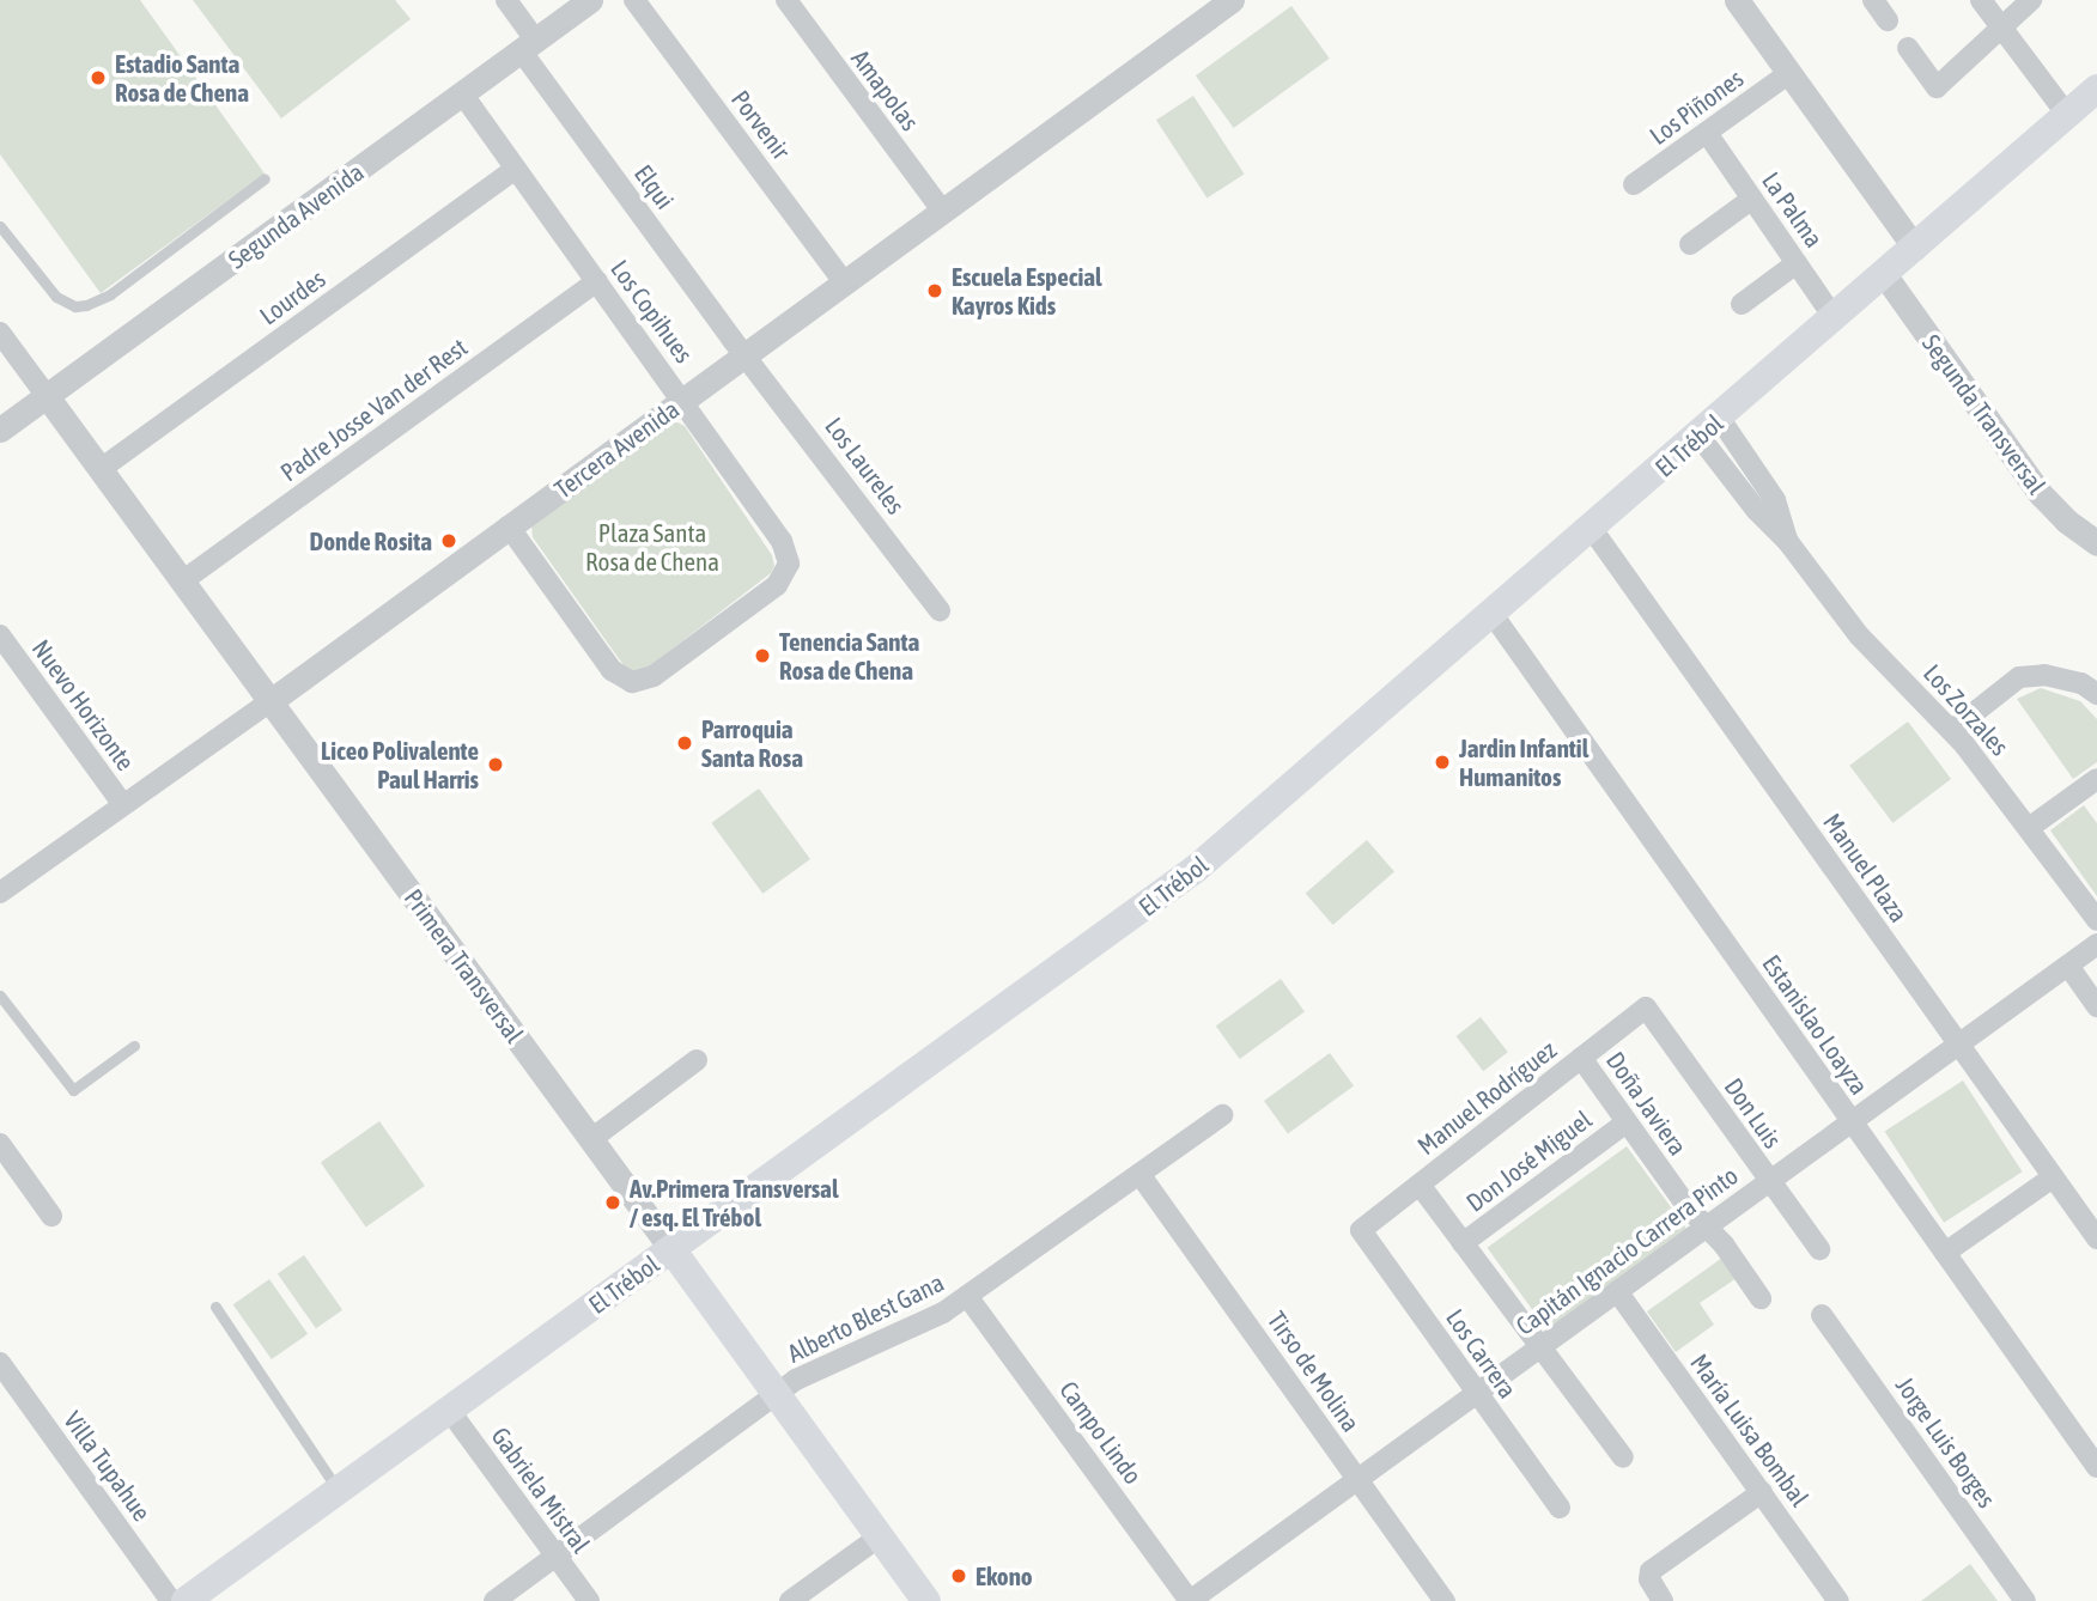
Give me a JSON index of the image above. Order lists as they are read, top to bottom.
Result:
{
  "streets": {
    "main road": ["El Trébol", "Primera Transversal"],
    "street": [
      "Amapolas",
      "Los Piñones",
      "Porvenir",
      "Elqui",
      "La Palma",
      "Segunda Avenida",
      "Lourdes",
      "Los Copihues",
      "Padre Josse Van der Rest",
      "Segunda Transversal",
      "Tercera Avenida",
      "Los Laureles",
      "Nuevo Horizonte",
      "Los Zorzales",
      "Manuel Plaza",
      "Estanislao Loayza",
      "Manuel Rodríguez",
      "Doña Javiera",
      "Don Luis",
      "Don José Miguel",
      "Capitán Ignacio Carrera Pinto",
      "Alberto Blest Gana",
      "Los Carrera",
      "Tirso de Molina",
      "María Luisa Bombal",
      "Campo Lindo",
      "Jorge Luis Borges",
      "Villa Tupahue",
      "Gabriela Mistral"
    ]
  },
  "crossings": [
    ["Amapolas", "Tercera Avenida"],
    ["Los Piñones", "La Palma"],
    ["Porvenir", "Tercera Avenida"],
    ["Elqui", "Segunda Avenida"],
    ["Elqui", "Tercera Avenida"],
    ["Elqui", "Los Laureles"],
    ["La Palma", "El Trébol"],
    ["Segunda Avenida", "Los Copihues"],
    ["Segunda Avenida", "Primera Transversal"],
    ["Lourdes", "Los Copihues"],
    ["Lourdes", "Primera Transversal"],
    ["Los Copihues", "Padre Josse Van der Rest"],
    ["Los Copihues", "Tercera Avenida"],
    ["Padre Josse Van der Rest", "Primera Transversal"],
    ["Segunda Transversal", "El Trébol"],
    ["El Trébol", "Los Zorzales"],
    ["El Trébol", "Manuel Plaza"],
    ["El Trébol", "Primera Transversal"],
    ["El Trébol", "Estanislao Loayza"],
    ["El Trébol", "Gabriela Mistral"],
    ["Tercera Avenida", "Los Laureles"],
    ["Tercera Avenida", "Nuevo Horizonte"],
    ["Tercera Avenida", "Primera Transversal"],
    ["Manuel Plaza", "Capitán Ignacio Carrera Pinto"],
    ["Primera Transversal", "Alberto Blest Gana"],
    ["Estanislao Loayza", "Capitán Ignacio Carrera Pinto"],
    ["Manuel Rodríguez", "Doña Javiera"],
    ["Manuel Rodríguez", "Don Luis"],
    ["Manuel Rodríguez", "Los Carrera"],
    ["Doña Javiera", "Don José Miguel"],
    ["Doña Javiera", "Capitán Ignacio Carrera Pinto"],
    ["Don Luis", "Capitán Ignacio Carrera Pinto"],
    ["Capitán Ignacio Carrera Pinto", "Los Carrera"],
    ["Capitán Ignacio Carrera Pinto", "Tirso de Molina"],
    ["Capitán Ignacio Carrera Pinto", "María Luisa Bombal"],
    ["Capitán Ignacio Carrera Pinto", "Campo Lindo"],
    ["Alberto Blest Gana", "Tirso de Molina"],
    ["Alberto Blest Gana", "Campo Lindo"],
    ["Alberto Blest Gana", "Gabriela Mistral"]
  ],
  "parks": ["Plaza Santa Rosa de Chena"],
  "places": [
    "Estadio Santa Rosa de Chena",
    "Escuela Especial Kayros Kids",
    "Donde Rosita",
    "Tenencia Santa Rosa de Chena",
    "Parroquia Santa Rosa",
    "Jardin Infantil Humanitos",
    "Liceo Polivalente Paul Harris",
    "Av.Primera Transversal / esq. El Trébol",
    "Ekono"
  ]
}
